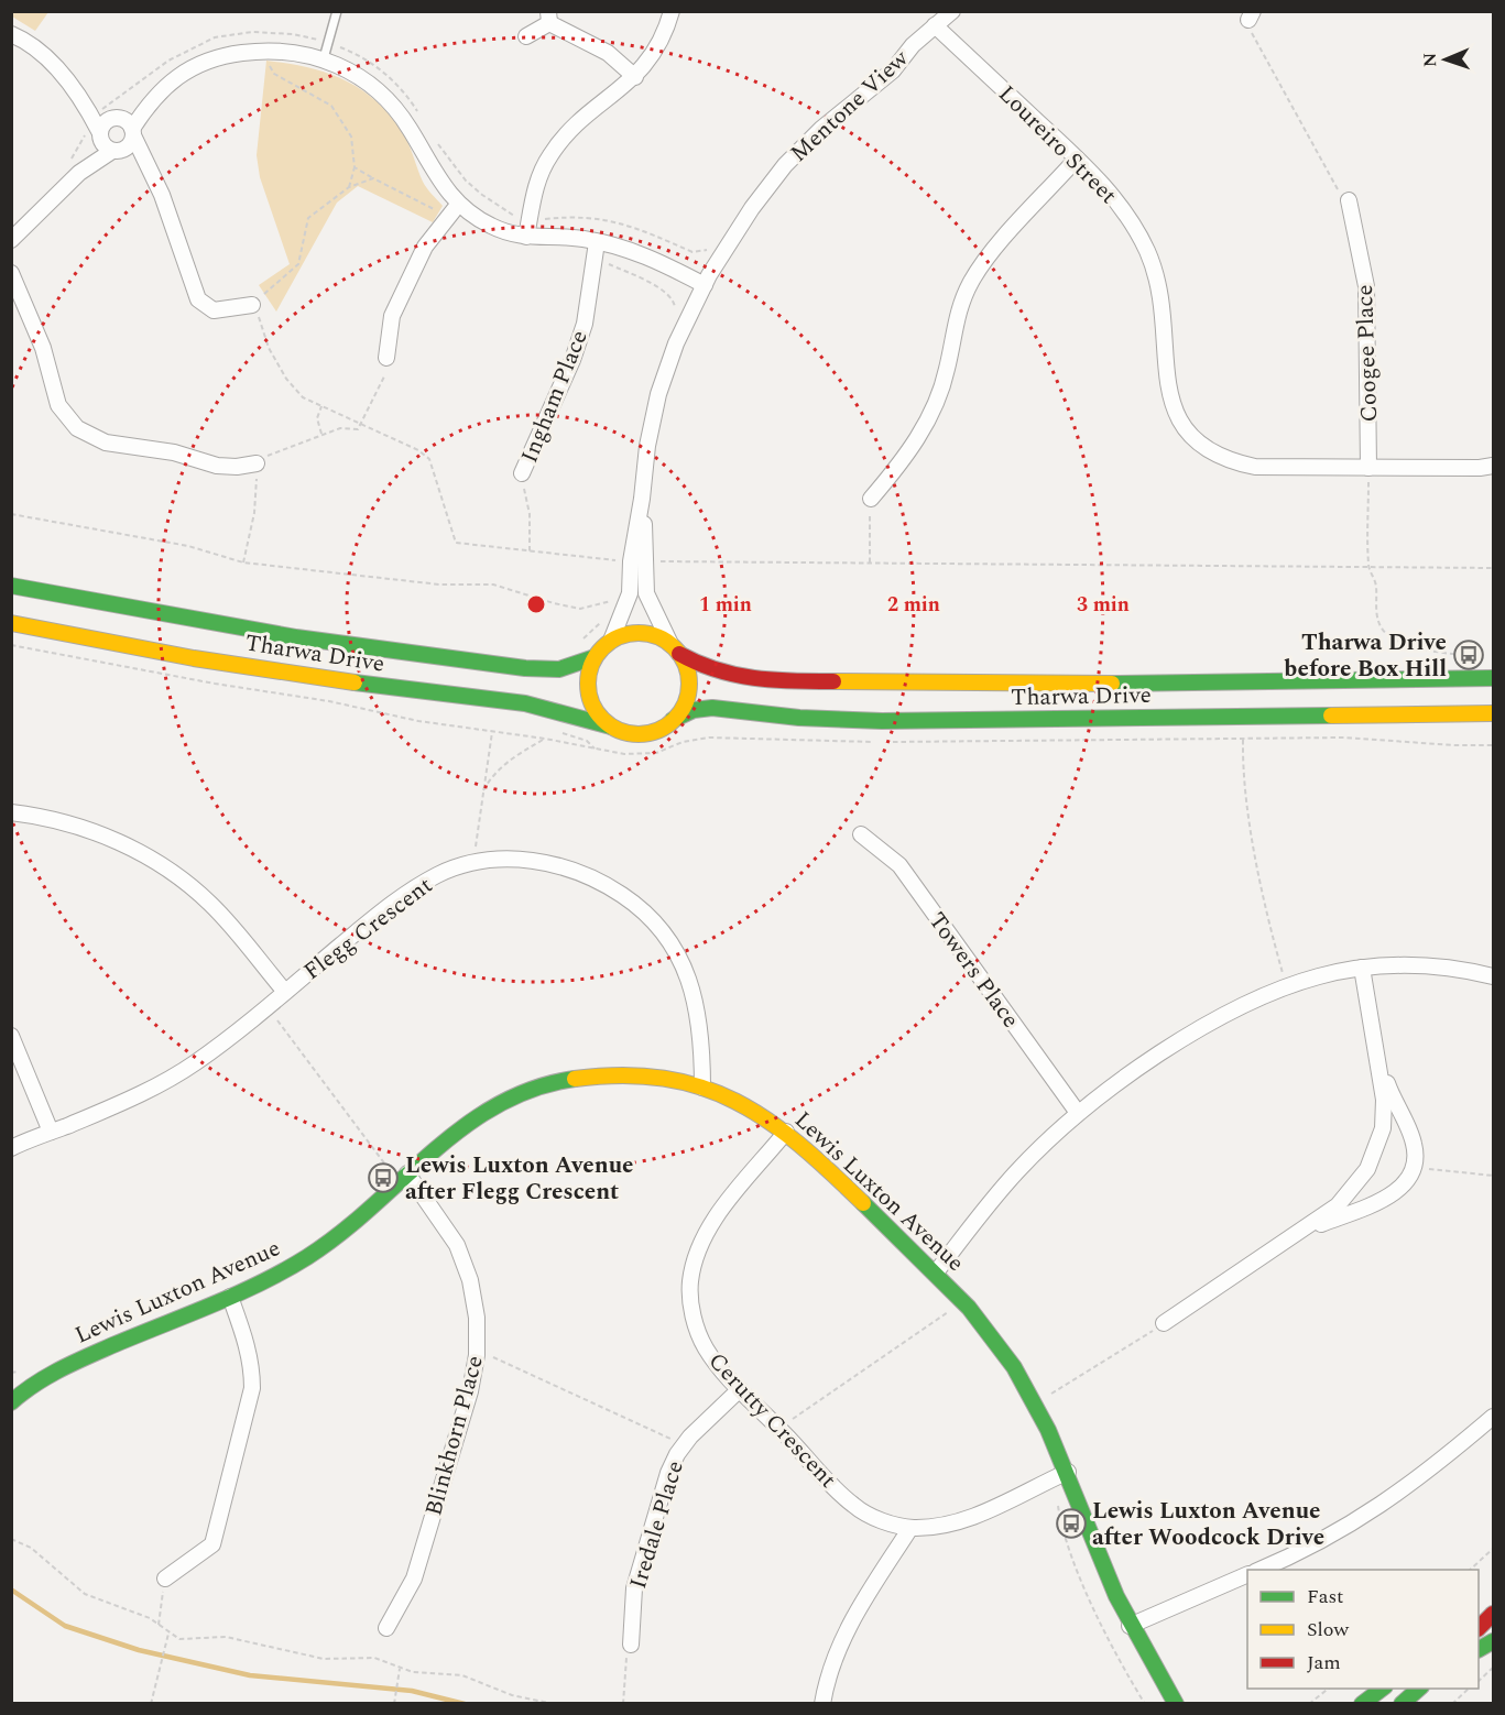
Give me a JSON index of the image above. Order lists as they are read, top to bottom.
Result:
{
  "streets": {
    "main road": ["Tharwa Drive", "Lewis Luxton Avenue"],
    "street": [
      "Mentone View",
      "Loureiro Street",
      "Coogee Place",
      "Ingham Place",
      "Flegg Crescent",
      "Towers Place",
      "Cerutty Crescent",
      "Blinkhorn Place",
      "Iredale Place"
    ]
  },
  "crossings": [
    ["Mentone View", "Loureiro Street"],
    ["Mentone View", "Tharwa Drive"],
    ["Loureiro Street", "Coogee Place"],
    ["Flegg Crescent", "Lewis Luxton Avenue"],
    ["Lewis Luxton Avenue", "Cerutty Crescent"],
    ["Lewis Luxton Avenue", "Blinkhorn Place"],
    ["Cerutty Crescent", "Iredale Place"]
  ],
  "places": {
    "bus stop": ["Tharwa Drive before Box Hill", "Lewis Luxton Avenue after Flegg Crescent", "Lewis Luxton Avenue after Woodcock Drive"]
  },
  "legend": ["Fast", "Slow", "Jam"],
  "north": "left",
  "rings": ["1 min", "2 min", "3 min"]
}
